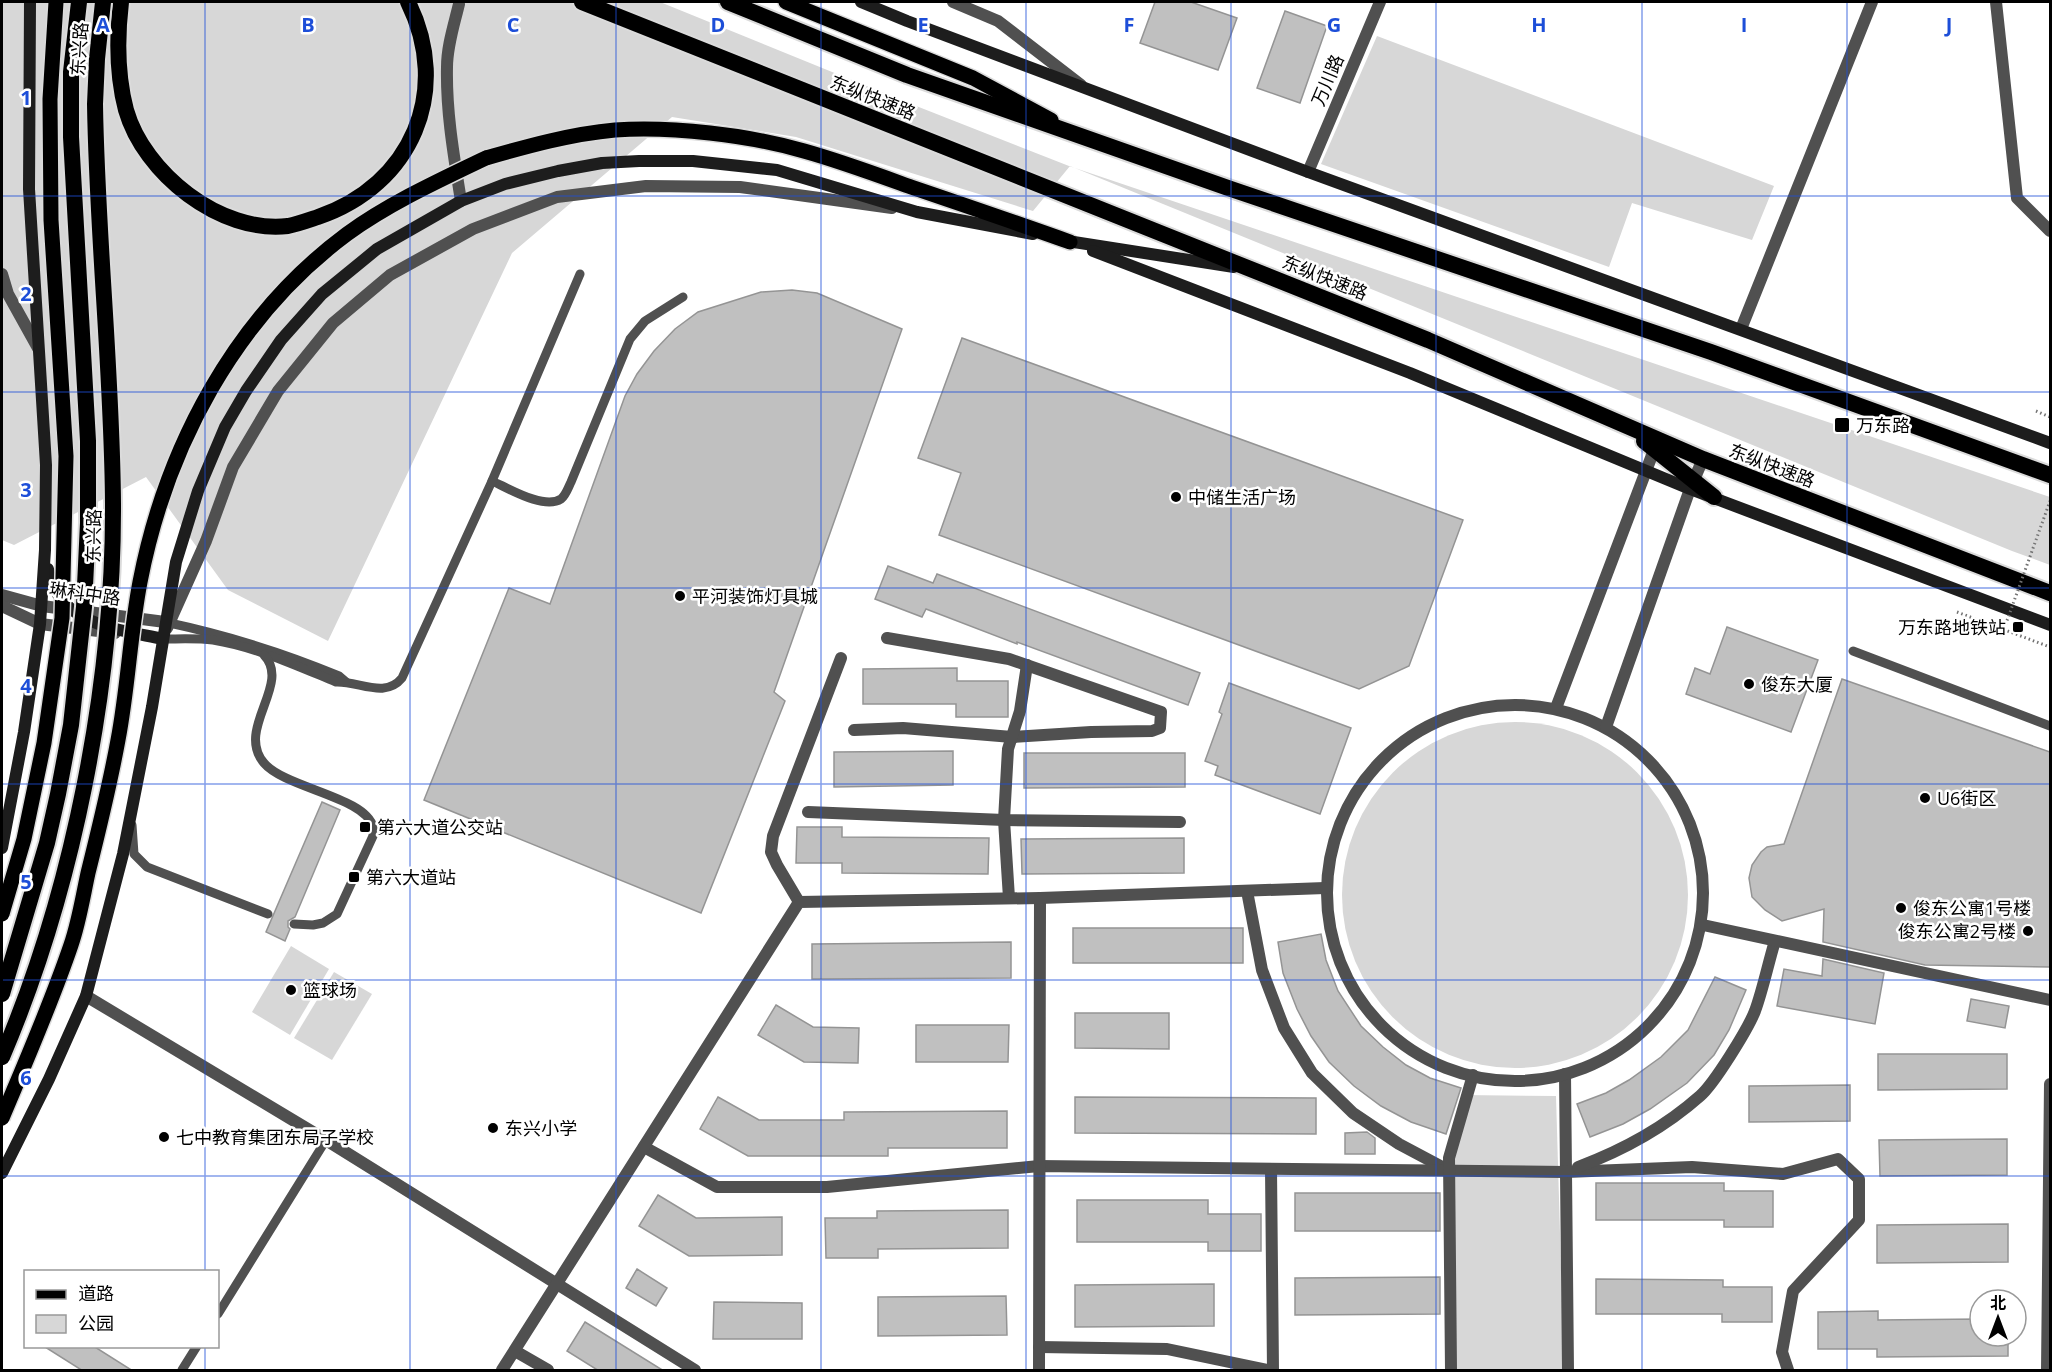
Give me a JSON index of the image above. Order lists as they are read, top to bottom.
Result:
{
  "streets": {
    "highway": ["东兴路", "东纵快速路"],
    "street": ["万川路", "琳科中路"]
  },
  "places": {
    "transit": [
      "万东路",
      "万东路地铁站",
      "第六大道公交站",
      "第六大道站"
    ],
    "other": [
      "中储生活广场",
      "平河装饰灯具城",
      "俊东大厦",
      "U6街区",
      "俊东公寓1号楼",
      "俊东公寓2号楼",
      "篮球场",
      "东兴小学",
      "七中教育集团东局子学校"
    ]
  },
  "legend": ["道路", "公园"],
  "north": "top",
  "grid": {
    "columns": [
      "A",
      "B",
      "C",
      "D",
      "E",
      "F",
      "G",
      "H",
      "I",
      "J"
    ],
    "rows": [
      "1",
      "2",
      "3",
      "4",
      "5",
      "6"
    ]
  }
}
